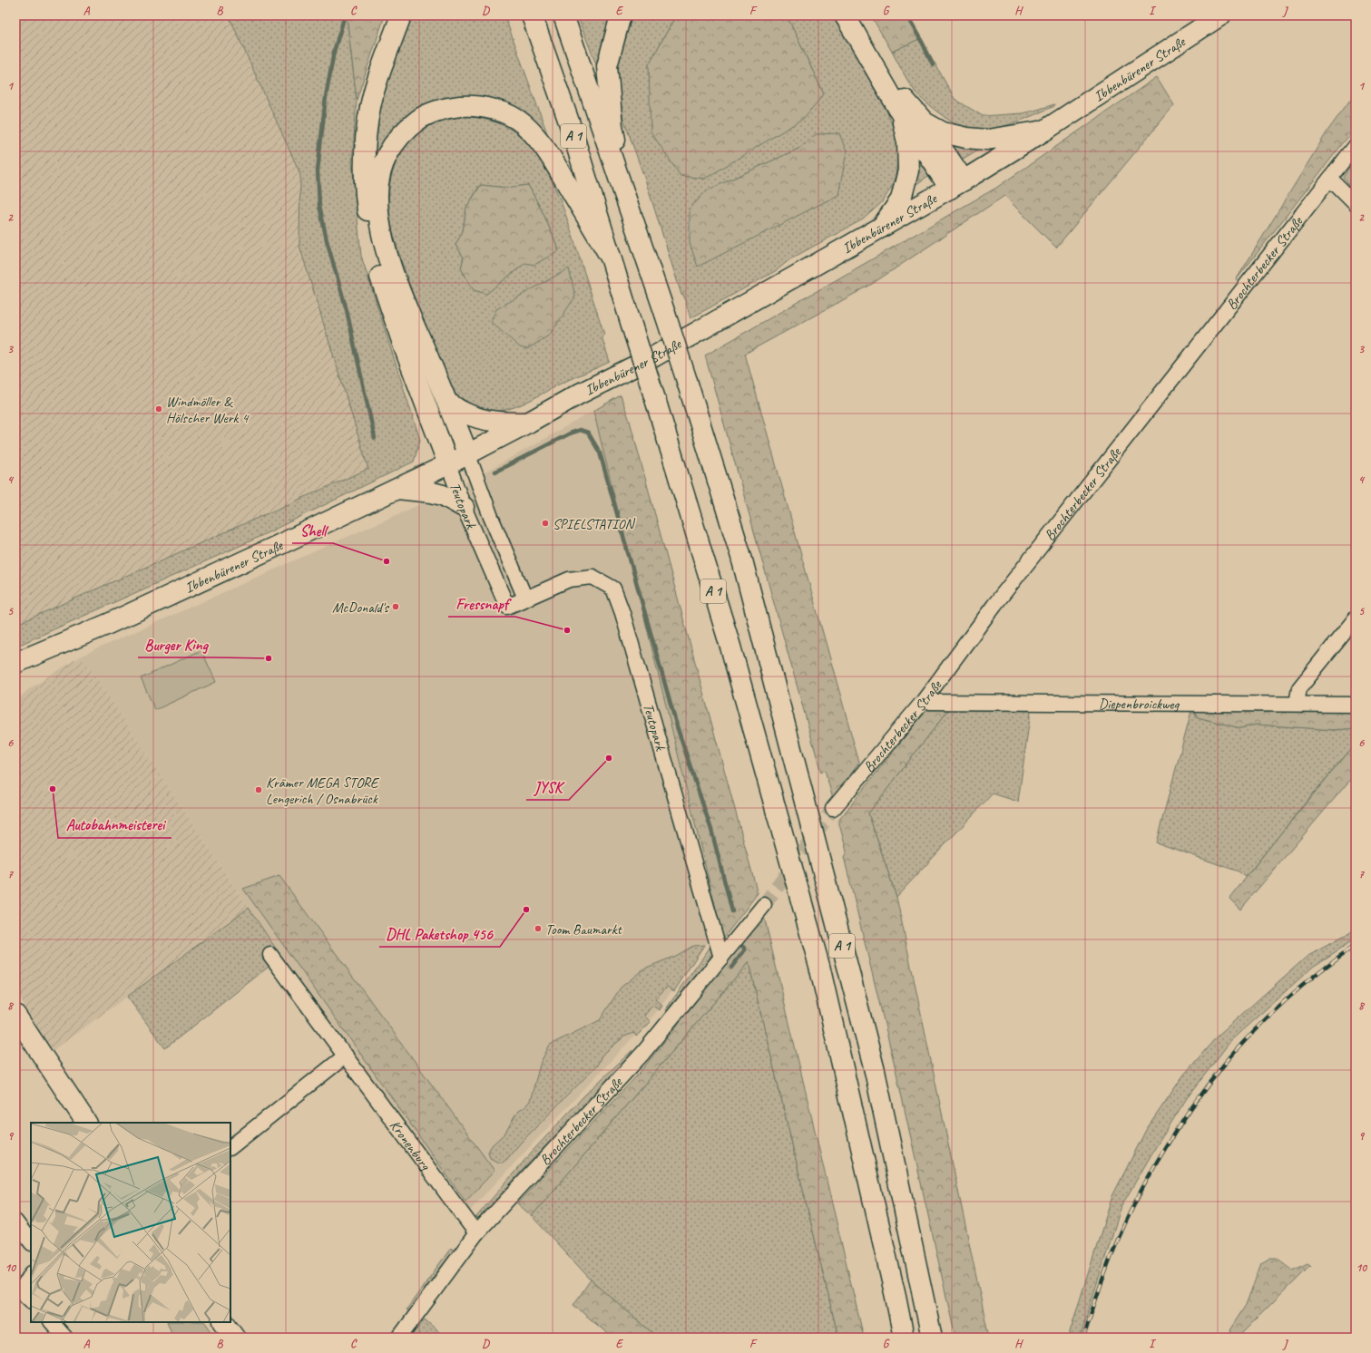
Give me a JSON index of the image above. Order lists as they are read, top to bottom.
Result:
{
  "streets": {
    "main road": ["Ibbenbürener Straße", "A 1"],
    "street": [
      "Brochterbecker Straße",
      "Teutopark",
      "Diepenbroickweg",
      "Kronenburg"
    ]
  },
  "crossings": [
    ["Ibbenbürener Straße", "Teutopark"],
    ["Brochterbecker Straße", "Teutopark"],
    ["Brochterbecker Straße", "Diepenbroickweg"],
    ["Brochterbecker Straße", "Kronenburg"]
  ],
  "places": [
    "Windmöller & Hölscher Werk 4",
    "SPIELSTATION",
    "Shell",
    "McDonald's",
    "Fressnapf",
    "Burger King",
    "JYSK",
    "Autobahnmeisterei",
    "Krämer MEGA STORE Lengerich / Osnabrück",
    "DHL Paketshop 456",
    "Toom Baumarkt"
  ],
  "grid": {
    "columns": [
      "A",
      "B",
      "C",
      "D",
      "E",
      "F",
      "G",
      "H",
      "I",
      "J"
    ],
    "rows": [
      "1",
      "2",
      "3",
      "4",
      "5",
      "6",
      "7",
      "8",
      "9",
      "10"
    ]
  }
}
